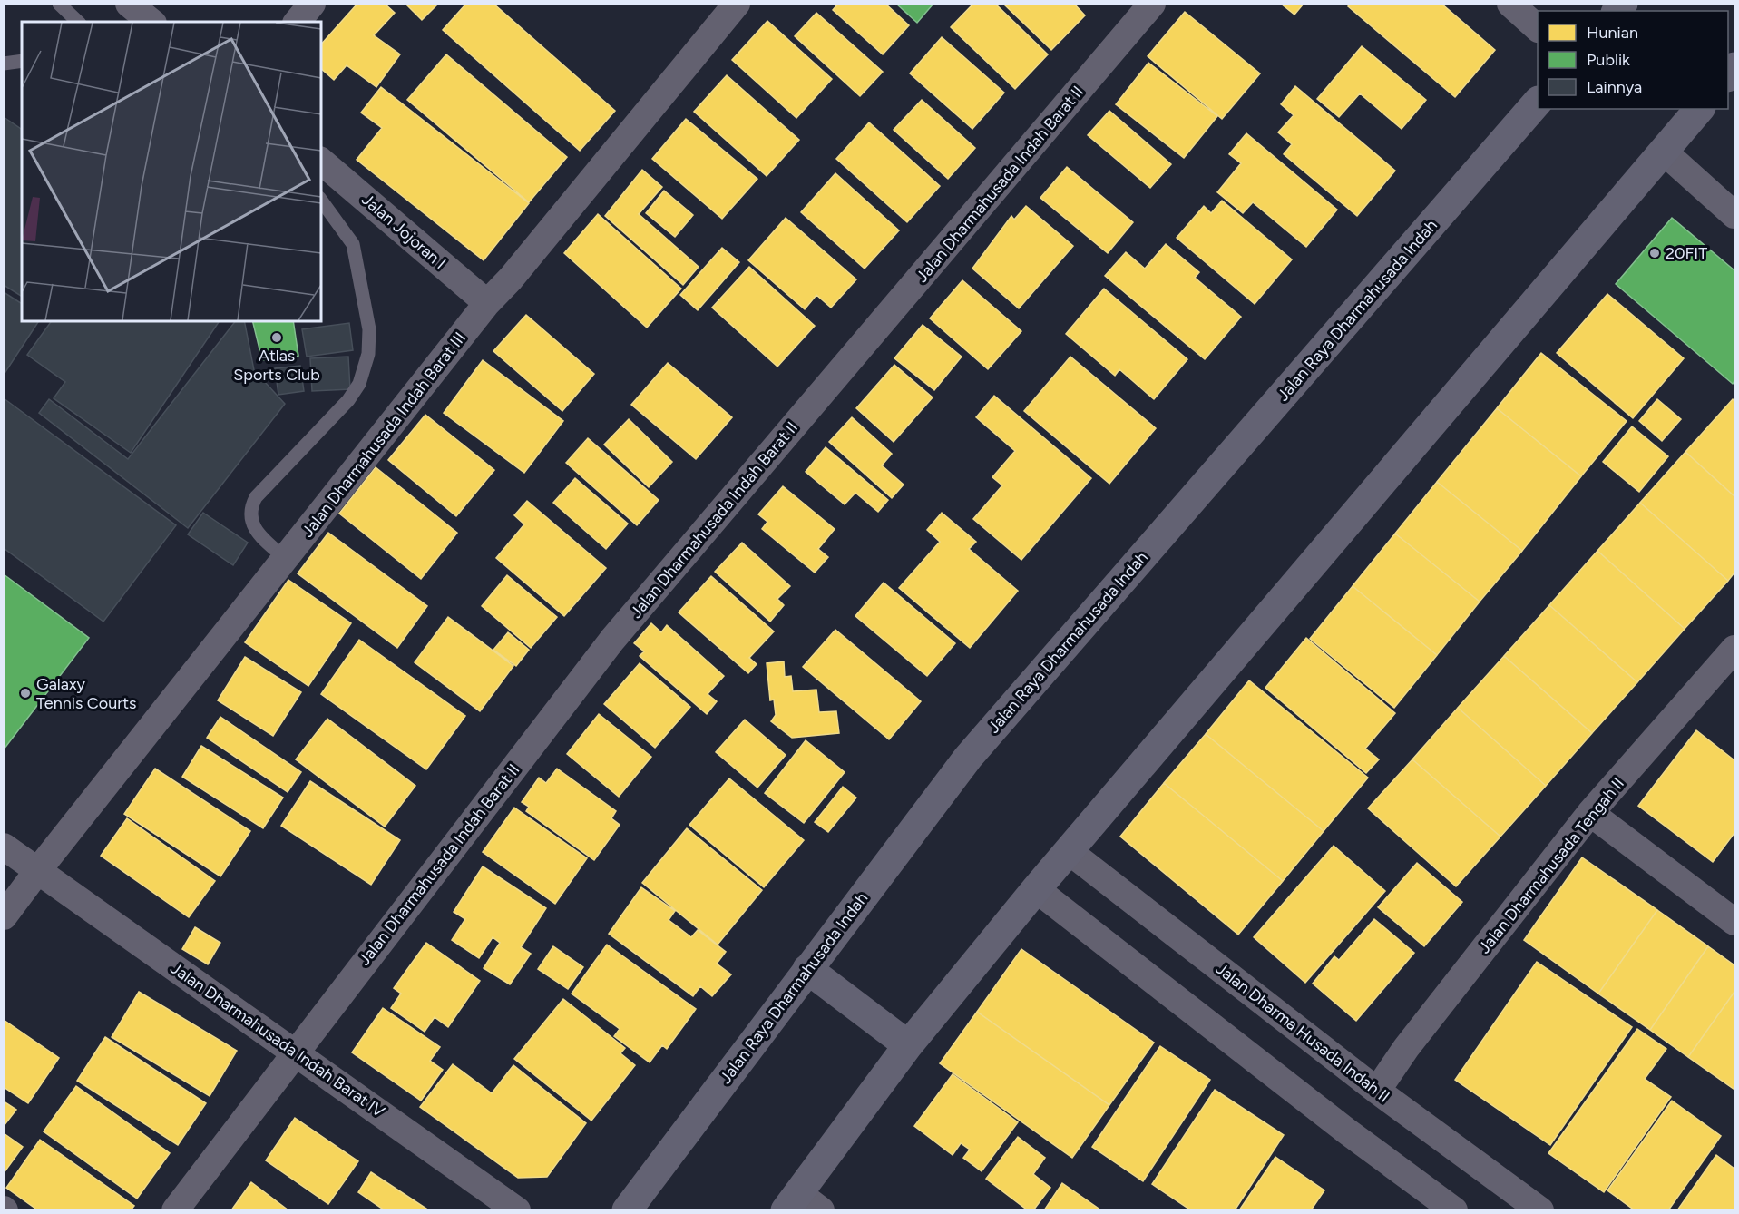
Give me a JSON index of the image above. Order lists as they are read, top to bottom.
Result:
{
  "streets": {
    "main road": ["Jalan Raya Dharmahusada Indah"],
    "street": [
      "Jalan Dharmahusada Indah Barat II",
      "Jalan Jojoran I",
      "Jalan Dharmahusada Indah Barat III",
      "Jalan Dharmahusada Tengah II",
      "Jalan Dharma Husada Indah II",
      "Jalan Dharmahusada Indah Barat IV"
    ]
  },
  "crossings": [
    ["Jalan Dharmahusada Indah Barat II", "Jalan Dharmahusada Indah Barat IV"],
    ["Jalan Jojoran I", "Jalan Dharmahusada Indah Barat III"],
    ["Jalan Dharmahusada Indah Barat III", "Jalan Dharmahusada Indah Barat IV"],
    ["Jalan Dharmahusada Tengah II", "Jalan Dharma Husada Indah II"]
  ],
  "places": ["20FIT", "Atlas Sports Club", "Galaxy Tennis Courts"],
  "legend": ["Hunian", "Publik", "Lainnya"]
}
